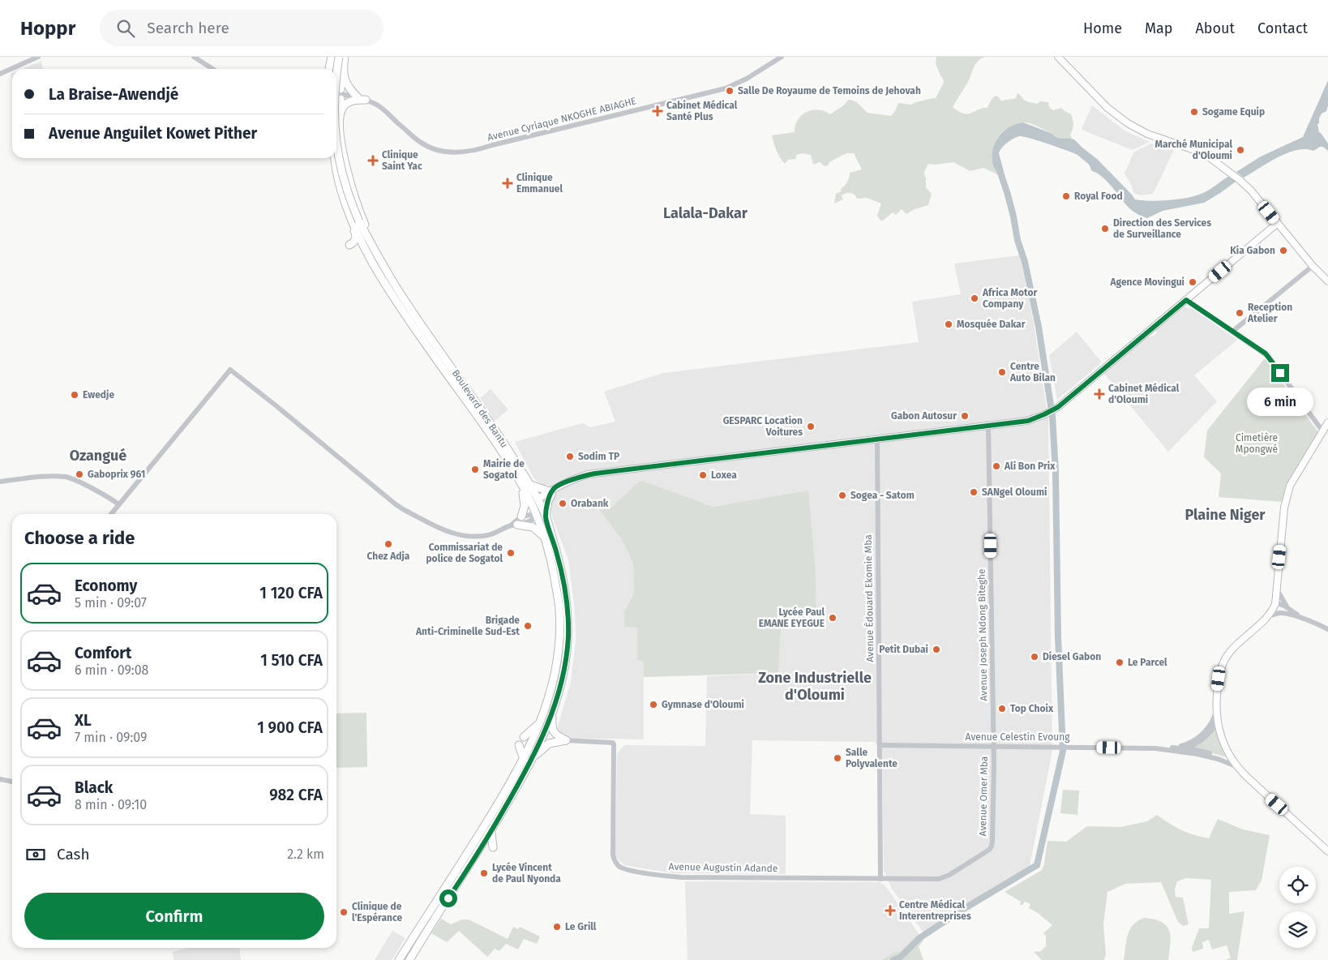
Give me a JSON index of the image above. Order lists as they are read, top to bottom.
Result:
{
  "streets": {
    "highway": ["Boulevard des Bantu"],
    "street": [
      "Avenue Cyriaque NKOGHE ABIAGHE",
      "Avenue Édouard Ekomie Mba",
      "Avenue Joseph Ndong Biteghe",
      "Avenue Celestin Evoung",
      "Avenue Omer Mba",
      "Avenue Augustin Adande"
    ]
  },
  "crossings": [
    ["Avenue Édouard Ekomie Mba", "Avenue Celestin Evoung"],
    ["Avenue Édouard Ekomie Mba", "Avenue Omer Mba"],
    ["Avenue Édouard Ekomie Mba", "Avenue Augustin Adande"],
    ["Avenue Joseph Ndong Biteghe", "Avenue Celestin Evoung"],
    ["Avenue Joseph Ndong Biteghe", "Avenue Omer Mba"],
    ["Avenue Celestin Evoung", "Avenue Omer Mba"],
    ["Avenue Omer Mba", "Avenue Augustin Adande"]
  ],
  "districts": [
    "Lalala-Dakar",
    "Ozangué",
    "Plaine Niger",
    "Zone Industrielle d'Oloumi"
  ],
  "parks": ["Cimetière Mpongwé"],
  "places": {
    "other": [
      "Salle De Royaume de Temoins de Jehovah",
      "Sogame Equip",
      "Marché Municipal d'Oloumi",
      "Royal Food",
      "Direction des Services de Surveillance",
      "Kia Gabon",
      "Agence Movingui",
      "Africa Motor Company",
      "Reception Atelier",
      "Mosquée Dakar",
      "Centre Auto Bilan",
      "Ewedje",
      "Gabon Autosur",
      "GESPARC Location Voitures",
      "Sodim TP",
      "Ali Bon Prix",
      "Mairie de Sogatol",
      "Gaboprix 961",
      "Loxea",
      "SANgel Oloumi",
      "Sogea - Satom",
      "Orabank",
      "Chez Adja",
      "Commissariat de police de Sogatol",
      "Lycée Paul EMANE EYEGUE",
      "Brigade Anti-Criminelle Sud-Est",
      "Petit Dubai",
      "Diesel Gabon",
      "Le Parcel",
      "Gymnase d'Oloumi",
      "Top Choix",
      "Salle Polyvalente",
      "Lycée Vincent de Paul Nyonda",
      "Clinique de l'Espérance",
      "Le Grill"
    ],
    "health": [
      "Cabinet Médical Santé Plus",
      "Clinique Saint Yac",
      "Clinique Emmanuel",
      "Cabinet Médical d'Oloumi",
      "Centre Médical Interentreprises"
    ]
  },
  "page": {
    "header": "Hoppr",
    "search": "Search here",
    "nav": [
      "Home",
      "Map",
      "About",
      "Contact"
    ],
    "banner": ["La Braise-Awendjé", "Avenue Anguilet Kowet Pither"],
    "bubble": "6 min",
    "heading": "Choose a ride",
    "list": [
      {
        "name": "Economy",
        "note": "5 min · 09:07",
        "value": "1 120 CFA"
      },
      {
        "name": "Comfort",
        "note": "6 min · 09:08",
        "value": "1 510 CFA"
      },
      {
        "name": "XL",
        "note": "7 min · 09:09",
        "value": "1 900 CFA"
      },
      {
        "name": "Black",
        "note": "8 min · 09:10",
        "value": "982 CFA"
      }
    ],
    "pay": ["Cash", "2.2 km"],
    "buttons": "Confirm"
  }
}
